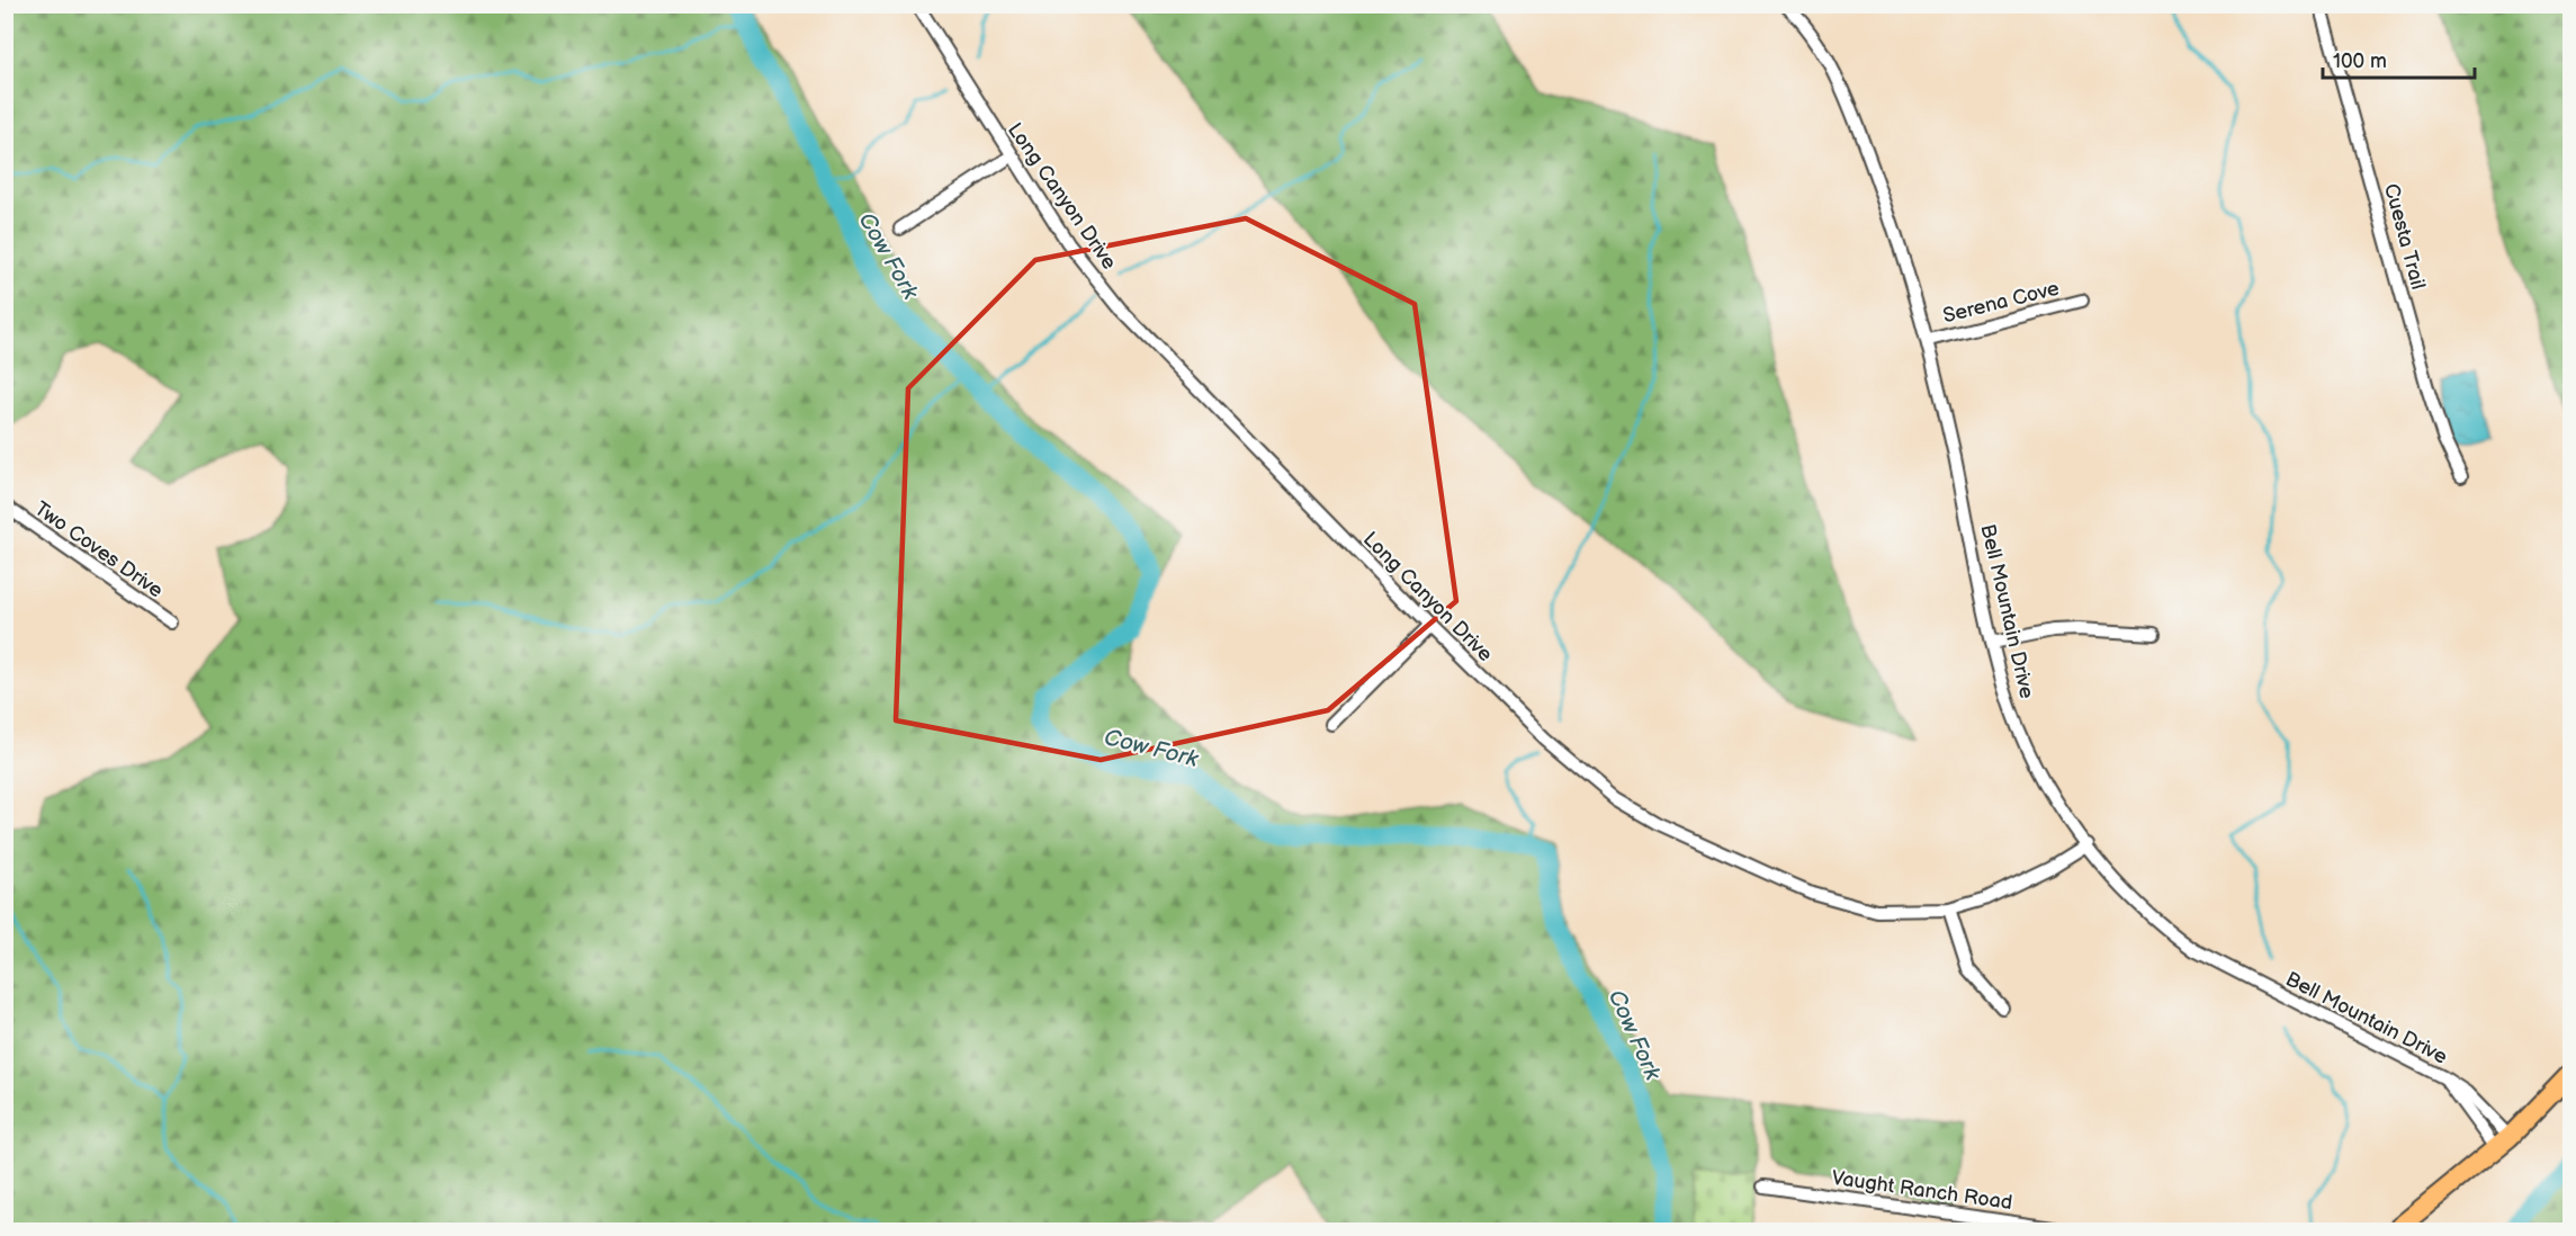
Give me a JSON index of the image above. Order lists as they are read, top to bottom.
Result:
{
  "streets": {
    "street": [
      "Long Canyon Drive",
      "Cuesta Trail",
      "Serena Cove",
      "Two Coves Drive",
      "Bell Mountain Drive",
      "Vaught Ranch Road"
    ]
  },
  "crossings": [
    ["Long Canyon Drive", "Bell Mountain Drive"],
    ["Serena Cove", "Bell Mountain Drive"]
  ],
  "water": ["Cow Fork"],
  "scale_bar": "100 m"
}
